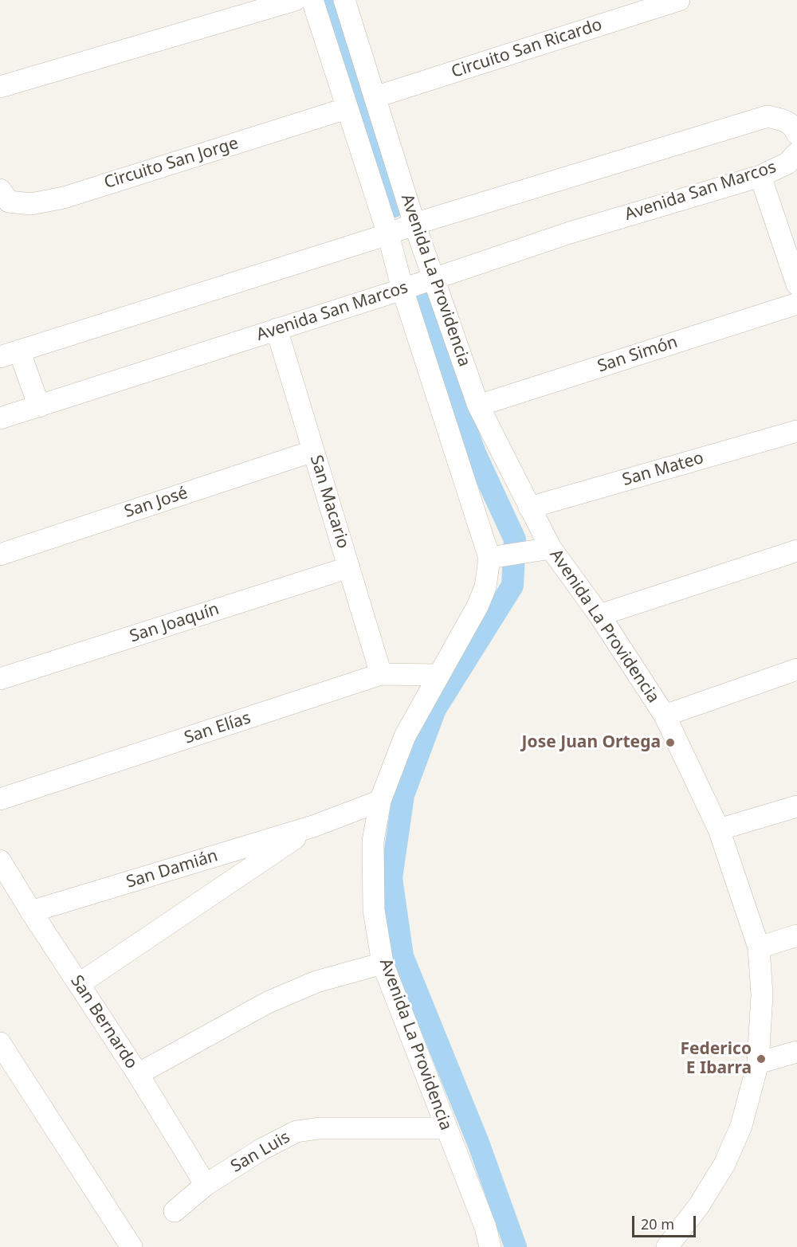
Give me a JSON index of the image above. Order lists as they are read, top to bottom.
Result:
{
  "streets": {
    "street": [
      "Circuito San Ricardo",
      "Circuito San Jorge",
      "Avenida San Marcos",
      "Avenida La Providencia",
      "San Simón",
      "San Mateo",
      "San Macario",
      "San José",
      "San Joaquín",
      "San Elías",
      "San Damián",
      "San Bernardo",
      "San Luis"
    ]
  },
  "crossings": [
    ["Circuito San Ricardo", "Avenida La Providencia"],
    ["Circuito San Jorge", "Avenida La Providencia"],
    ["Avenida San Marcos", "Avenida La Providencia"],
    ["Avenida San Marcos", "San Macario"],
    ["Avenida La Providencia", "San Simón"],
    ["Avenida La Providencia", "San Mateo"],
    ["Avenida La Providencia", "San Elías"],
    ["Avenida La Providencia", "San Damián"],
    ["Avenida La Providencia", "San Luis"],
    ["San Macario", "San José"],
    ["San Macario", "San Joaquín"],
    ["San Macario", "San Elías"],
    ["San Damián", "San Bernardo"],
    ["San Bernardo", "San Luis"]
  ],
  "places": ["Jose Juan Ortega", "Federico E Ibarra"],
  "scale_bar": "20 m"
}
